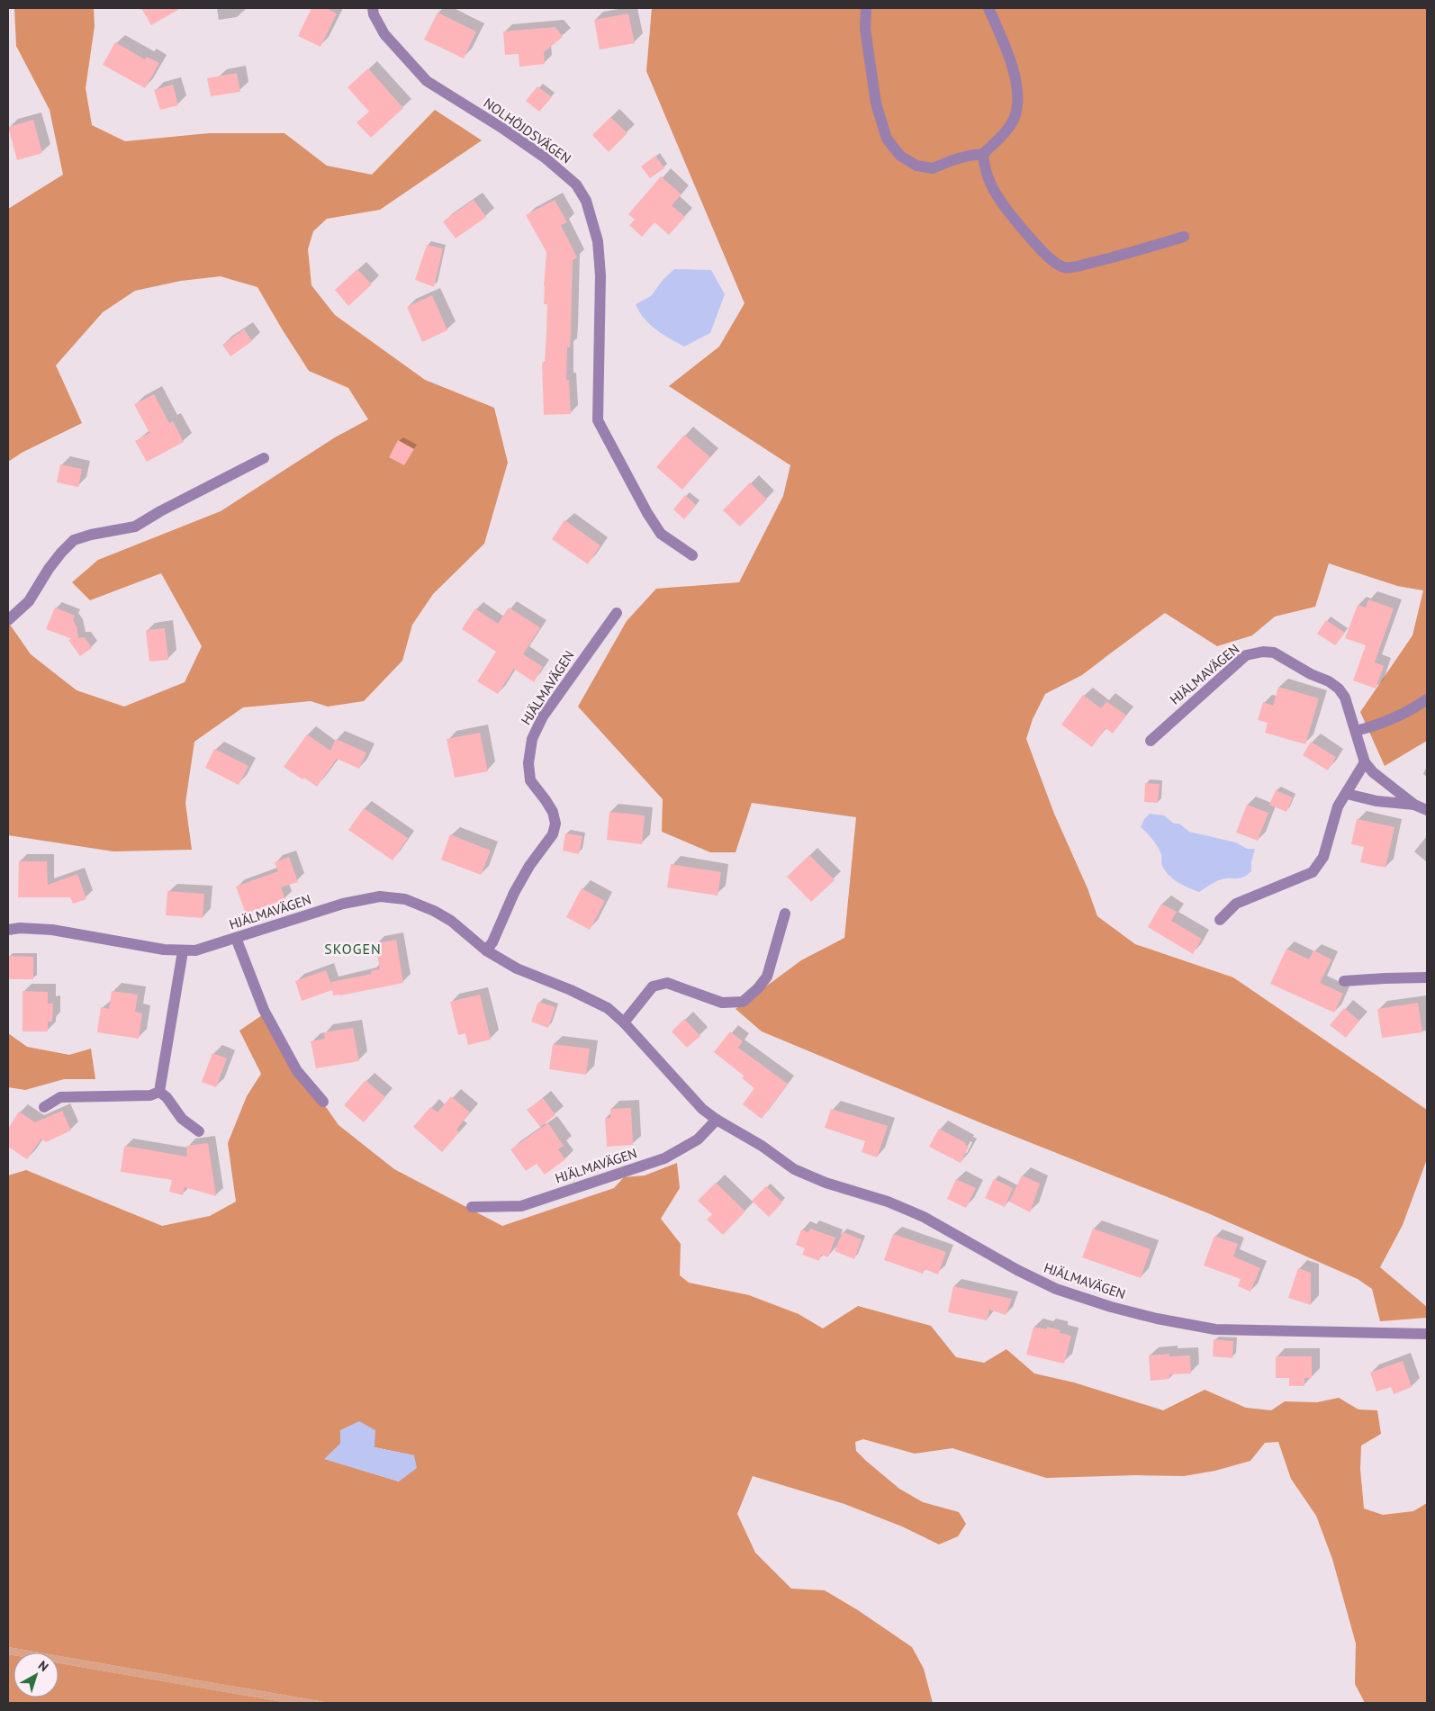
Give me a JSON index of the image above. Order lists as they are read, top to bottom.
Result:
{
  "streets": {
    "street": ["NOLHÖJDSVÄGEN", "HJÄLMAVÄGEN"]
  },
  "districts": ["SKOGEN"],
  "north": "top right"
}
